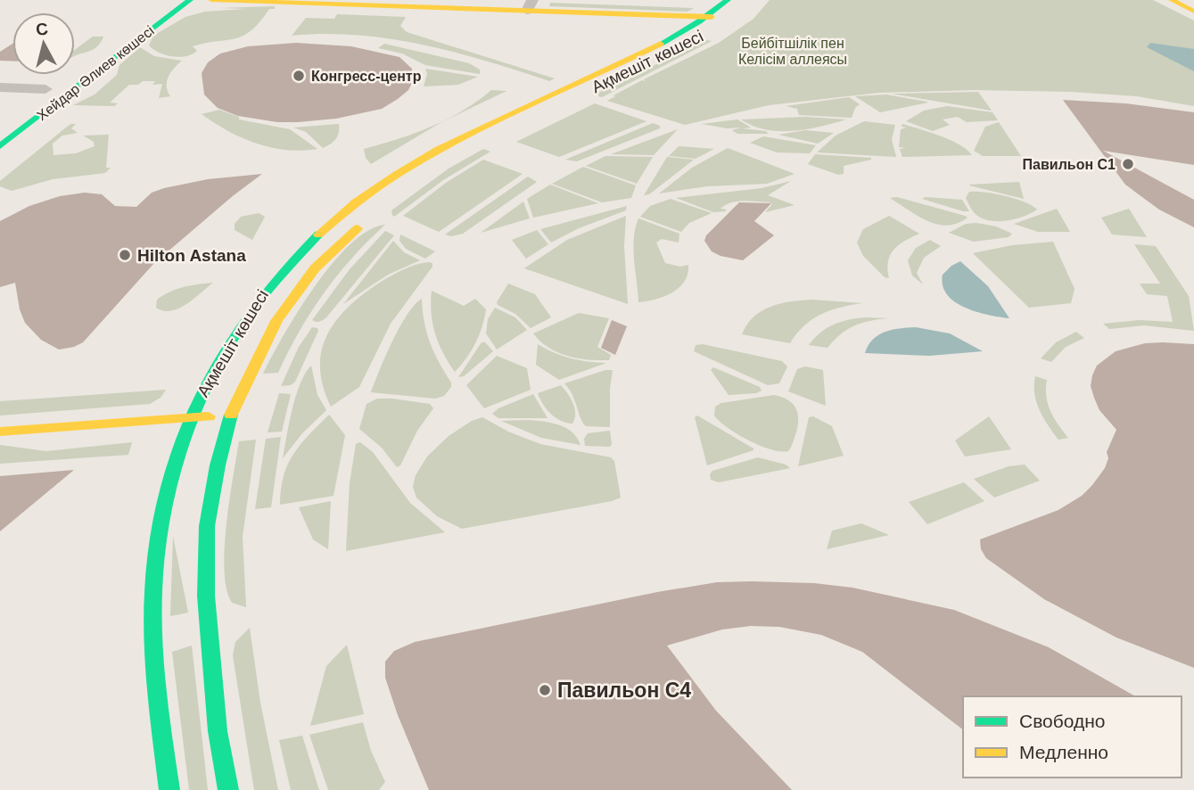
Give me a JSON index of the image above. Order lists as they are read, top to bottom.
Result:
{
  "streets": {
    "street": ["Ақмешіт көшесі", "Хейдар Әлиев көшесі"]
  },
  "parks": ["Бейбітшілік пен Келісім аллеясы"],
  "places": [
    "Конгресс-центр",
    "Павильон С1",
    "Hilton Astana",
    "Павильон С4"
  ],
  "legend": ["Свободно", "Медленно"],
  "north": "top"
}
